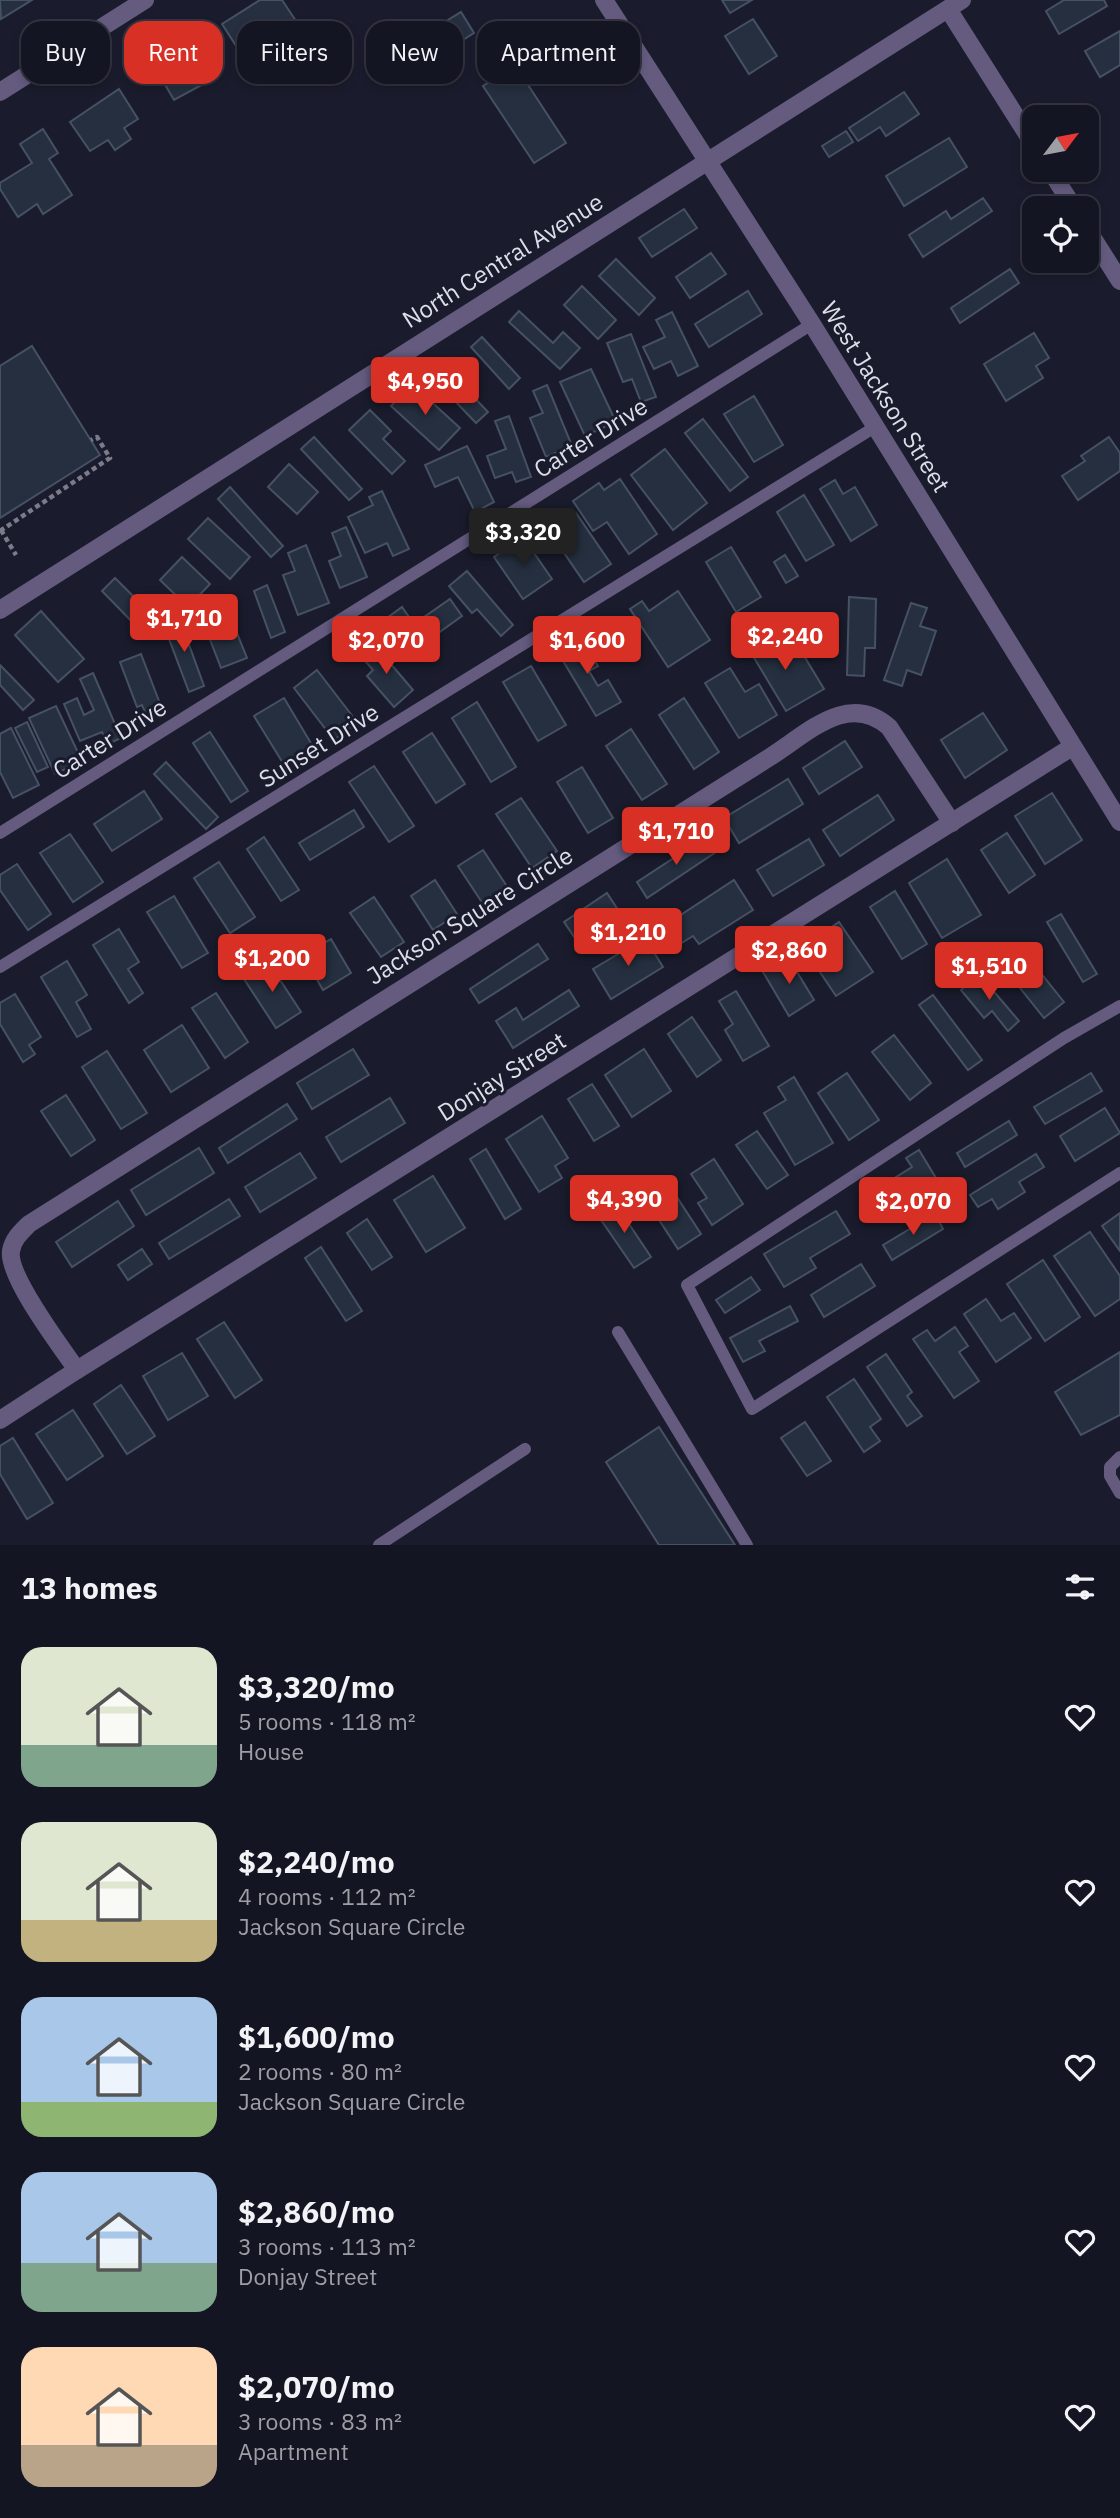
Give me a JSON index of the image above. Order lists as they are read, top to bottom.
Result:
{
  "streets": {
    "street": [
      "North Central Avenue",
      "West Jackson Street",
      "Jackson Square Circle",
      "Donjay Street"
    ],
    "lane": ["Carter Drive", "Sunset Drive"]
  },
  "crossings": [
    ["North Central Avenue", "West Jackson Street"],
    ["West Jackson Street", "Carter Drive"],
    ["West Jackson Street", "Sunset Drive"],
    ["West Jackson Street", "Donjay Street"],
    ["Jackson Square Circle", "Donjay Street"]
  ],
  "north": "top right",
  "page": {
    "chip": [
      "Buy",
      "Rent",
      "Filters",
      "New",
      "Apartment"
    ],
    "price": [
      "$4,950",
      "$3,320",
      "$1,710",
      "$2,240",
      "$2,070",
      "$1,600",
      "$1,710",
      "$1,210",
      "$2,860",
      "$1,200",
      "$1,510",
      "$4,390",
      "$2,070"
    ],
    "heading": "13 homes",
    "list": [
      {
        "name": "$3,320/mo",
        "note": "5 rooms · 118 m² · House"
      },
      {
        "name": "$2,240/mo",
        "note": "4 rooms · 112 m² · Jackson Square Circle"
      },
      {
        "name": "$1,600/mo",
        "note": "2 rooms · 80 m² · Jackson Square Circle"
      },
      {
        "name": "$2,860/mo",
        "note": "3 rooms · 113 m² · Donjay Street"
      },
      {
        "name": "$2,070/mo",
        "note": "3 rooms · 83 m² · Apartment"
      }
    ]
  }
}
